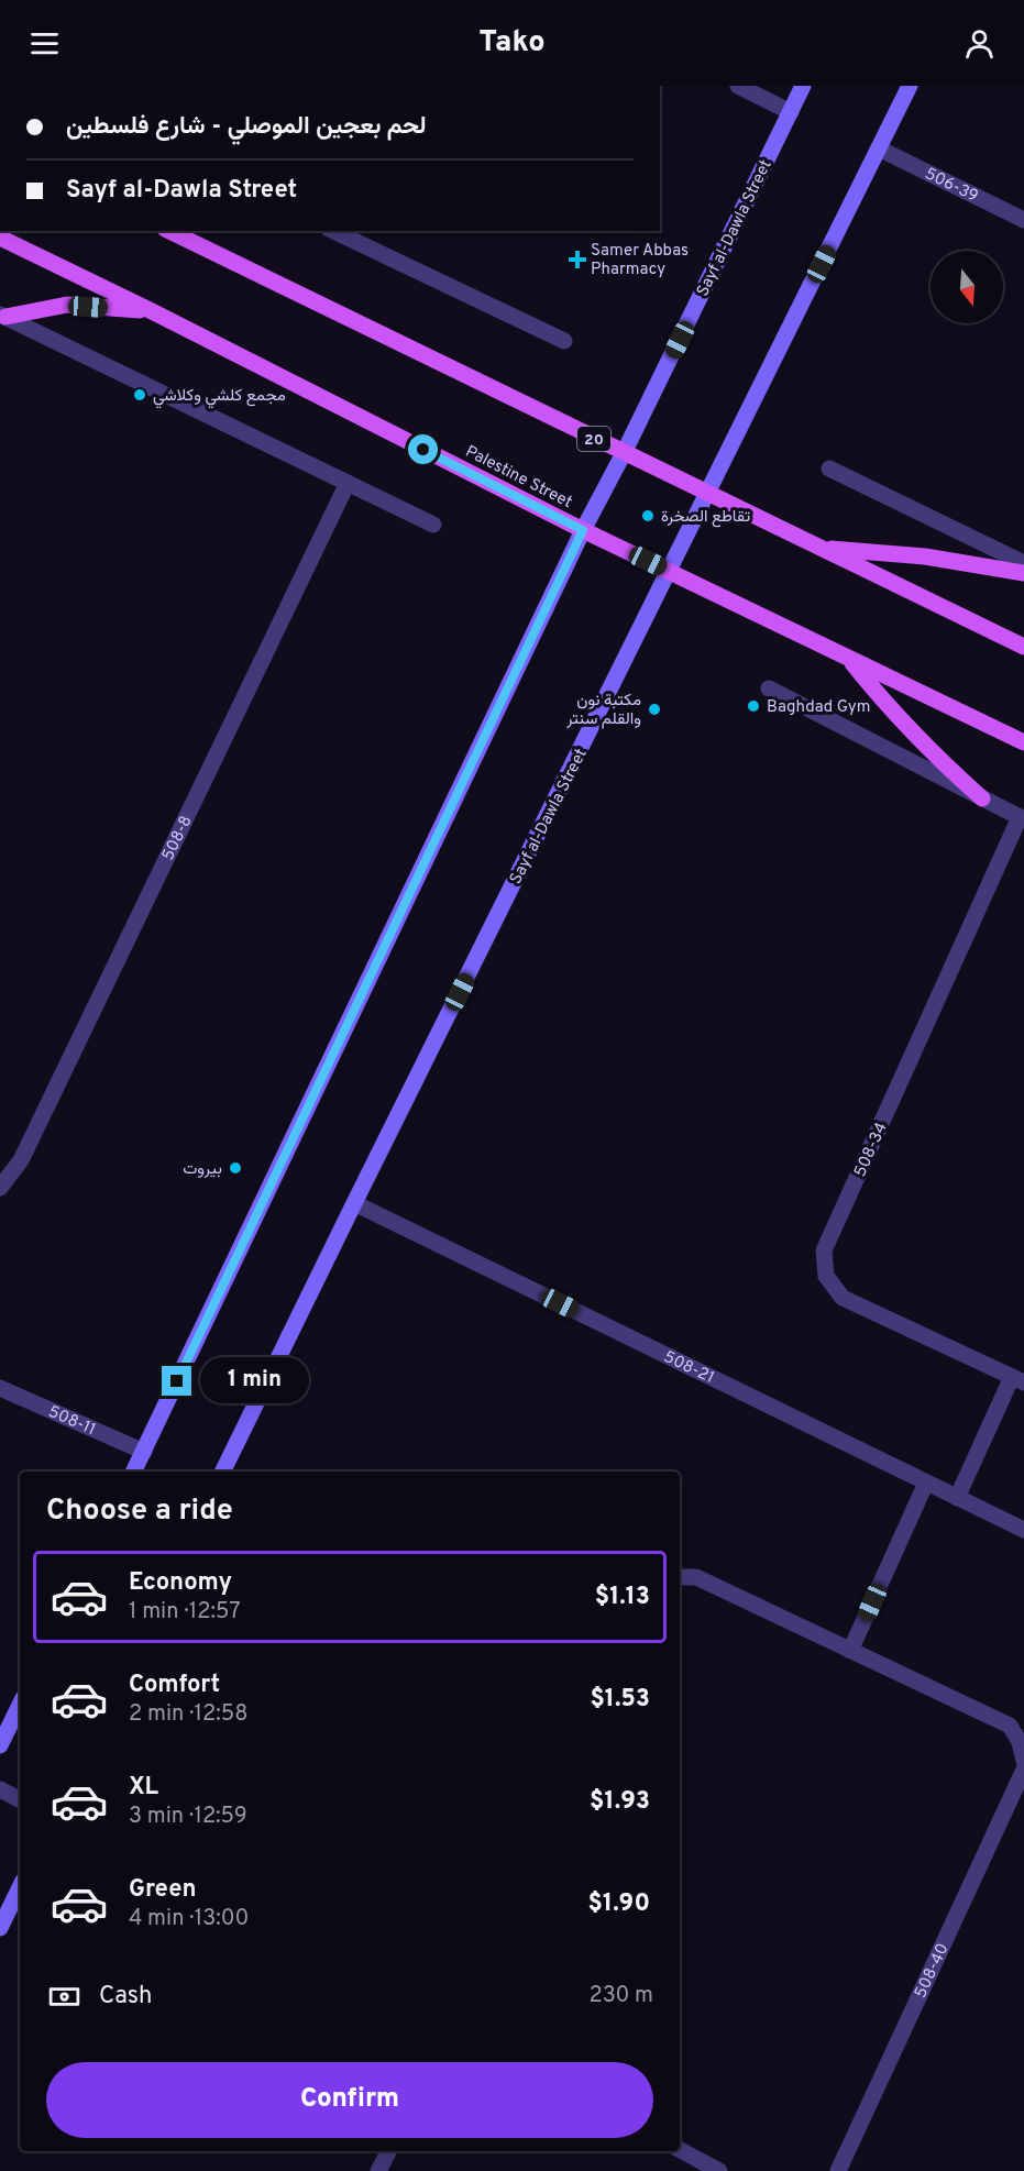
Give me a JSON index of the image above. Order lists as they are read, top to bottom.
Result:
{
  "streets": {
    "main road": ["20", "Palestine Street"],
    "street": [
      "506-39",
      "Sayf al-Dawla Street",
      "508-8",
      "508-34",
      "508-21",
      "508-11",
      "508-40"
    ]
  },
  "crossings": [
    ["506-39", "Sayf al-Dawla Street"],
    ["Sayf al-Dawla Street", "20"],
    ["Sayf al-Dawla Street", "Palestine Street"],
    ["Sayf al-Dawla Street", "508-21"],
    ["Sayf al-Dawla Street", "508-11"]
  ],
  "places": {
    "health": ["Samer Abbas Pharmacy"],
    "other": [
      "مجمع كلشي وكلاشي",
      "تقاطع الصخرة",
      "Baghdad Gym",
      "مكتبة نون والقلم سنتر",
      "بيروت"
    ]
  },
  "north": "bottom",
  "page": {
    "header": "Tako",
    "banner": ["لحم بعجين الموصلي - شارع فلسطين", "Sayf al-Dawla Street"],
    "bubble": "1 min",
    "heading": "Choose a ride",
    "list": [
      {
        "name": "Economy",
        "note": "1 min · 12:57",
        "value": "$1.13"
      },
      {
        "name": "Comfort",
        "note": "2 min · 12:58",
        "value": "$1.53"
      },
      {
        "name": "XL",
        "note": "3 min · 12:59",
        "value": "$1.93"
      },
      {
        "name": "Green",
        "note": "4 min · 13:00",
        "value": "$1.90"
      }
    ],
    "pay": ["Cash", "230 m"],
    "buttons": "Confirm"
  }
}
